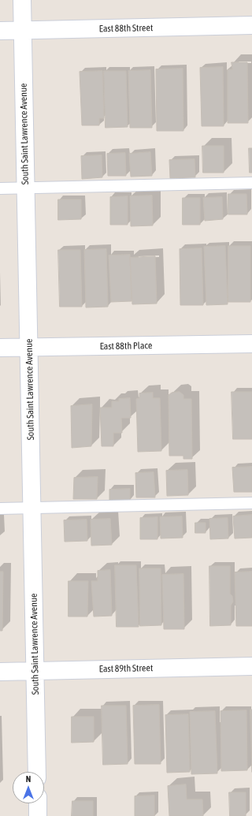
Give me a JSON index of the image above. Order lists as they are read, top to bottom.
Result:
{
  "streets": {
    "street": [
      "East 88th Street",
      "South Saint Lawrence Avenue",
      "East 88th Place",
      "East 89th Street"
    ]
  },
  "crossings": [
    ["East 88th Street", "South Saint Lawrence Avenue"],
    ["South Saint Lawrence Avenue", "East 88th Place"],
    ["South Saint Lawrence Avenue", "East 89th Street"]
  ],
  "north": "top"
}
